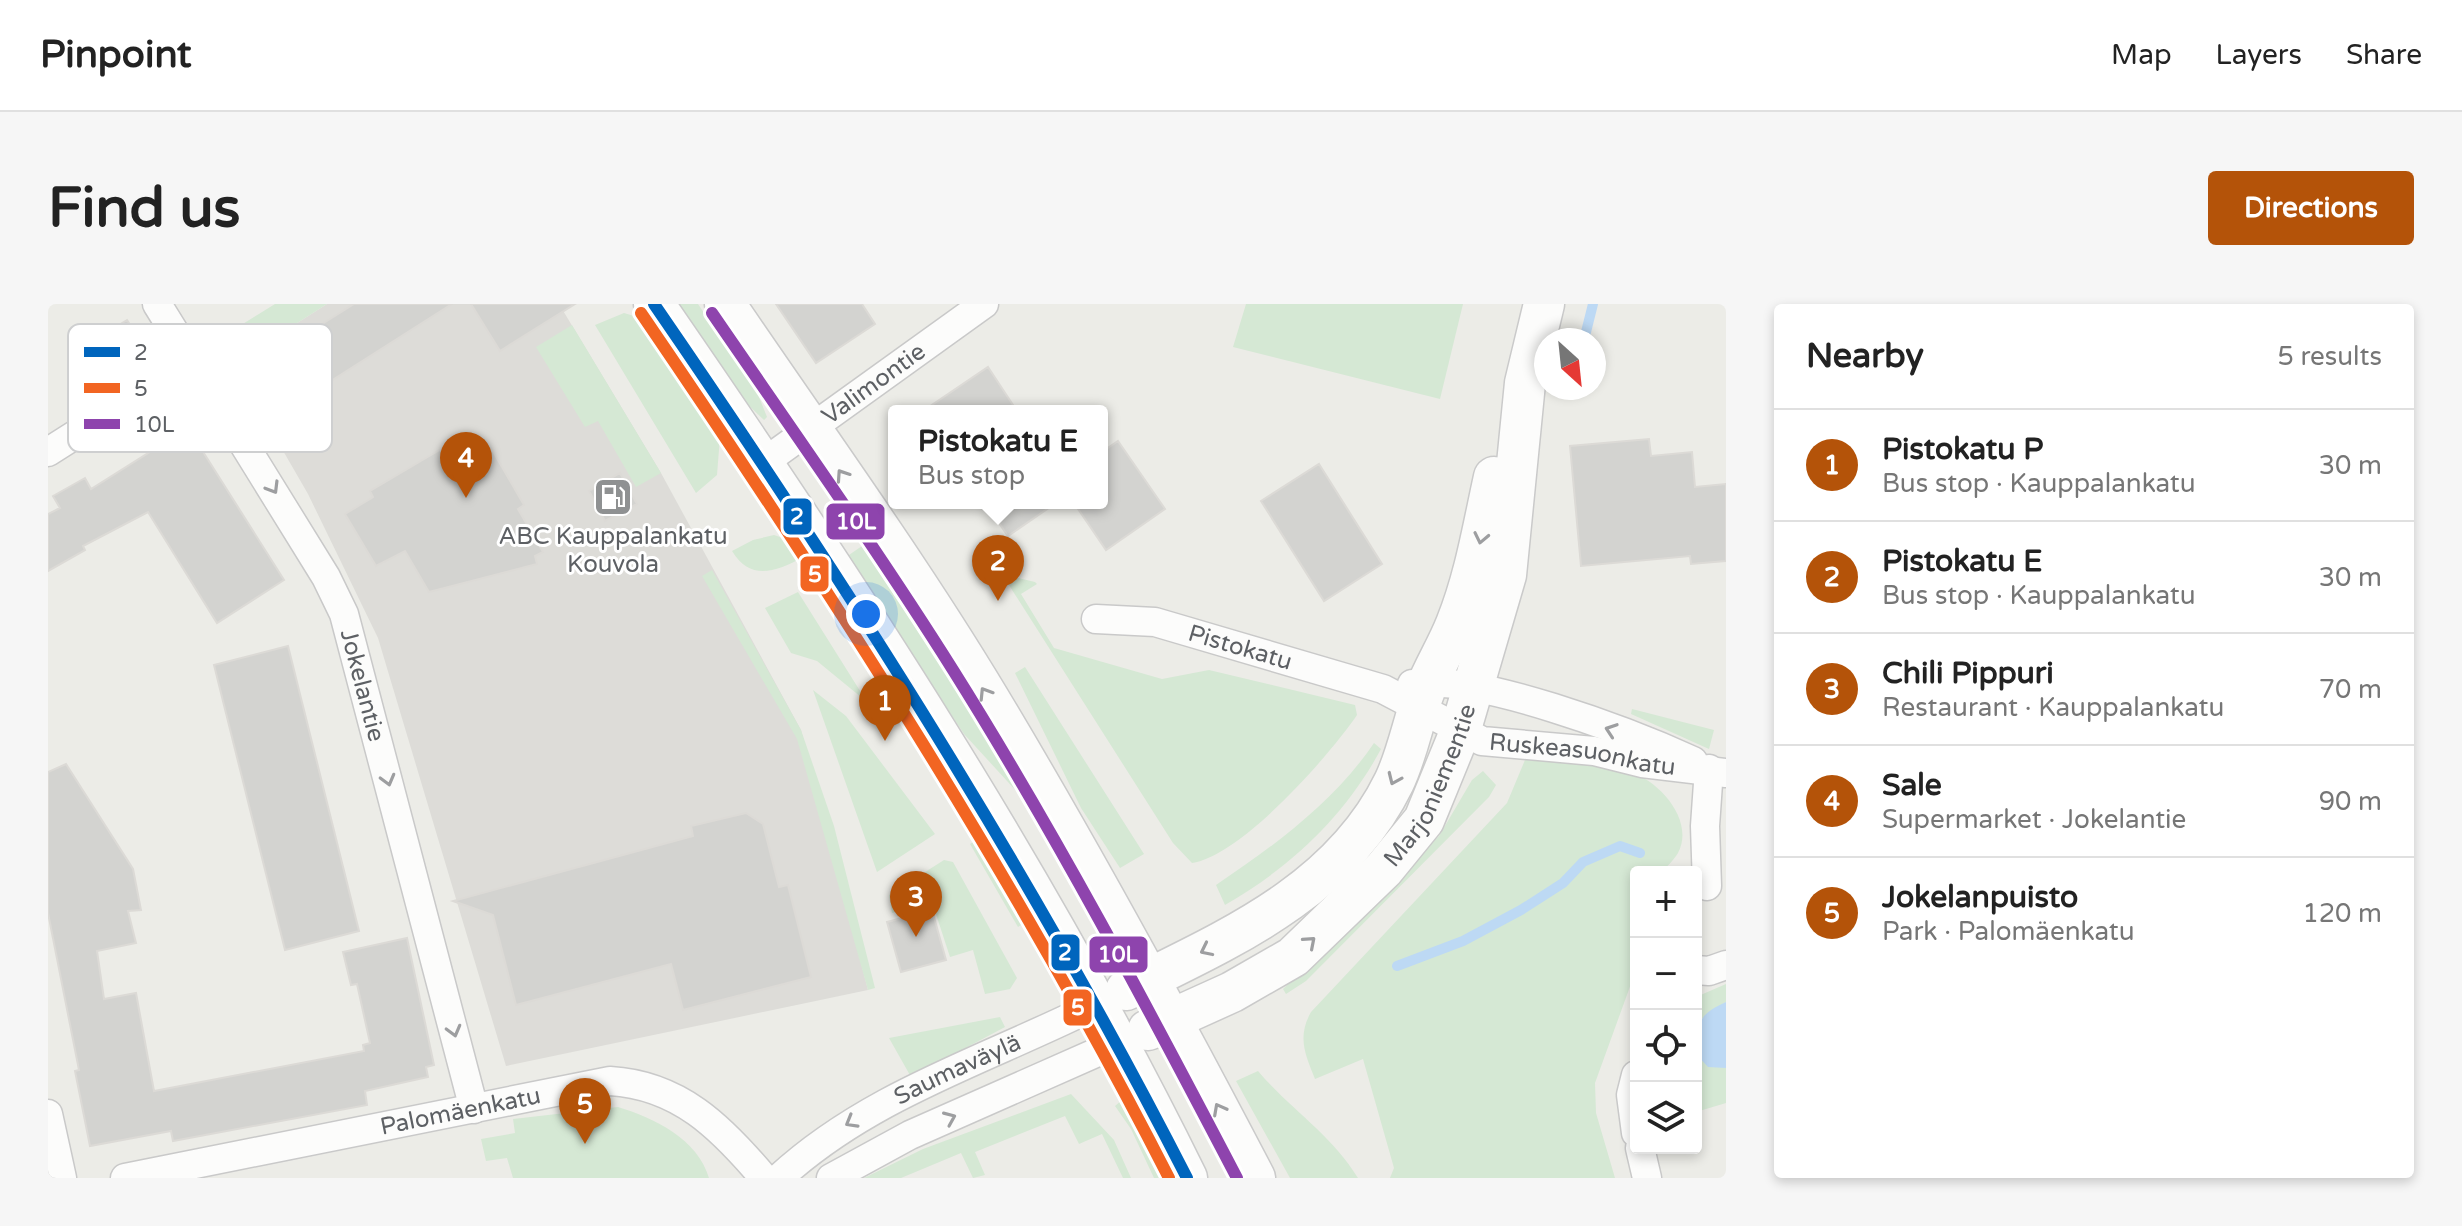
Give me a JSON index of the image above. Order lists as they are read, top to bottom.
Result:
{
  "streets": {
    "main road": ["Marjoniementie", "Saumaväylä"],
    "street": [
      "Valimontie",
      "Pistokatu",
      "Jokelantie",
      "Ruskeasuonkatu",
      "Palomäenkatu"
    ]
  },
  "crossings": [
    ["Pistokatu", "Ruskeasuonkatu"],
    ["Pistokatu", "Marjoniementie"],
    ["Jokelantie", "Palomäenkatu"],
    ["Ruskeasuonkatu", "Marjoniementie"],
    ["Marjoniementie", "Saumaväylä"]
  ],
  "one_way": ["Jokelantie"],
  "places": {
    "fuel station": ["ABC Kauppalankatu Kouvola"]
  },
  "lines": ["transit line 2", "transit line 5", "transit line 10L"],
  "legend": ["2", "5", "10L"],
  "north": "bottom right",
  "page": {
    "header": "Pinpoint",
    "nav": ["Map", "Layers", "Share"],
    "buttons": "Directions",
    "title": "Find us",
    "heading": ["Nearby", "5 results"],
    "popup": ["Pistokatu E", "Bus stop"],
    "list": [
      {
        "mark": "1",
        "name": "Pistokatu P",
        "note": "Bus stop · Kauppalankatu",
        "value": "30 m"
      },
      {
        "mark": "2",
        "name": "Pistokatu E",
        "note": "Bus stop · Kauppalankatu",
        "value": "30 m"
      },
      {
        "mark": "3",
        "name": "Chili Pippuri",
        "note": "Restaurant · Kauppalankatu",
        "value": "70 m"
      },
      {
        "mark": "4",
        "name": "Sale",
        "note": "Supermarket · Jokelantie",
        "value": "90 m"
      },
      {
        "mark": "5",
        "name": "Jokelanpuisto",
        "note": "Park · Palomäenkatu",
        "value": "120 m"
      }
    ],
    "pins": [
      "4",
      "2",
      "1",
      "3",
      "5"
    ],
    "map_buttons": ["+", "−"]
  }
}
